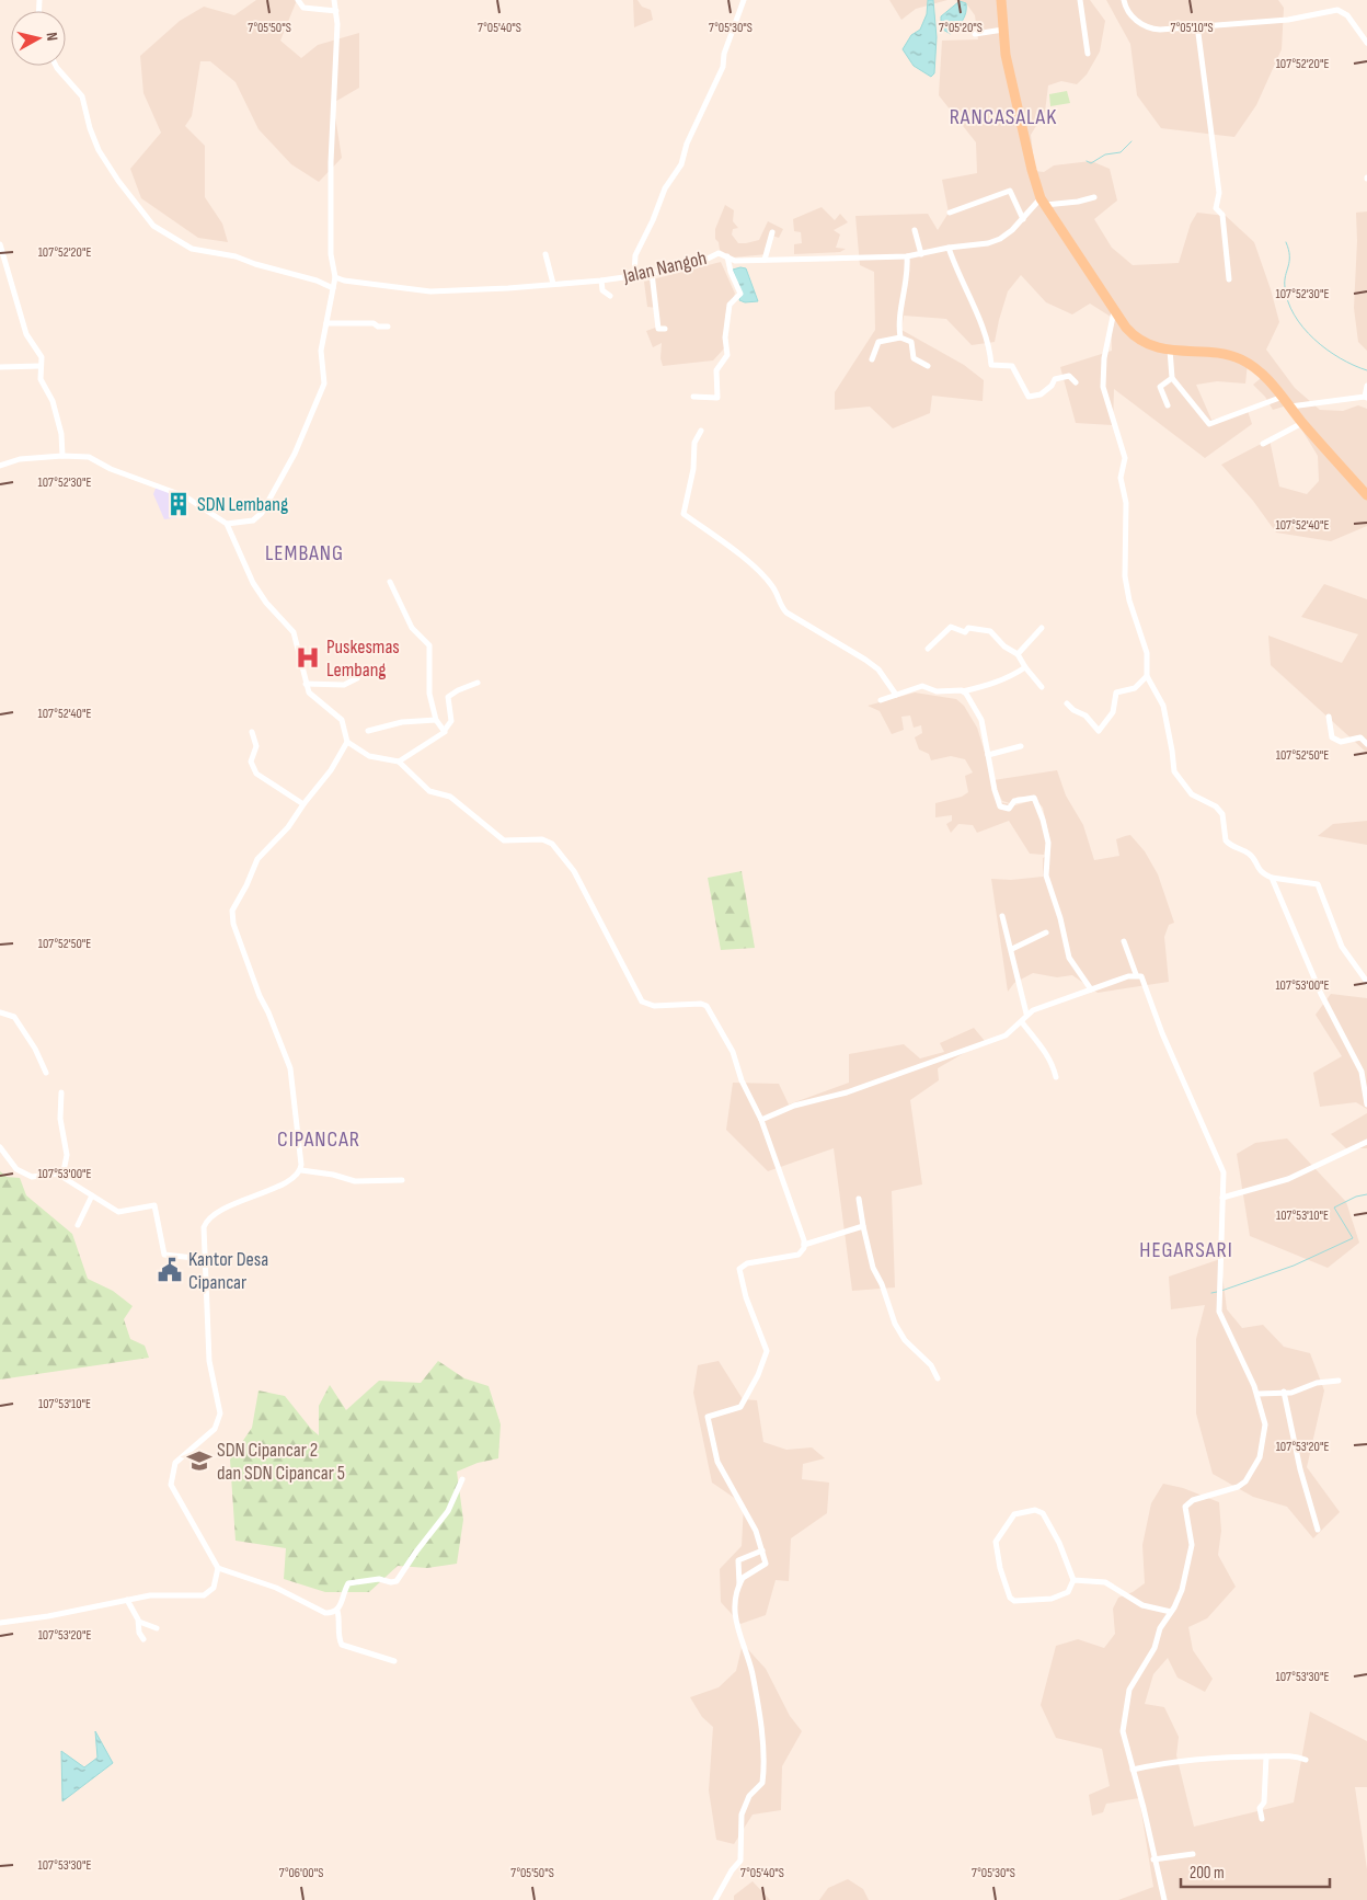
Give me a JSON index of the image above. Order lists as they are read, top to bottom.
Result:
{
  "streets": {
    "street": ["Jalan Nangoh"]
  },
  "districts": [
    "RANCASALAK",
    "LEMBANG",
    "CIPANCAR",
    "HEGARSARI"
  ],
  "places": {
    "building": ["SDN Lembang"],
    "hospital": ["Puskesmas Lembang"],
    "public building": ["Kantor Desa Cipancar"],
    "school or university": ["SDN Cipancar 2 dan SDN Cipancar 5"]
  },
  "scale_bar": "200 m",
  "north": "right",
  "coordinates": [
    "7°05'50\"S",
    "7°05'40\"S",
    "7°05'30\"S",
    "7°05'20\"S",
    "7°05'10\"S",
    "107°52'20\"E",
    "107°52'30\"E",
    "107°52'40\"E",
    "107°52'50\"E",
    "107°53'00\"E",
    "107°53'10\"E",
    "107°53'20\"E",
    "107°53'30\"E",
    "7°06'00\"S"
  ]
}
